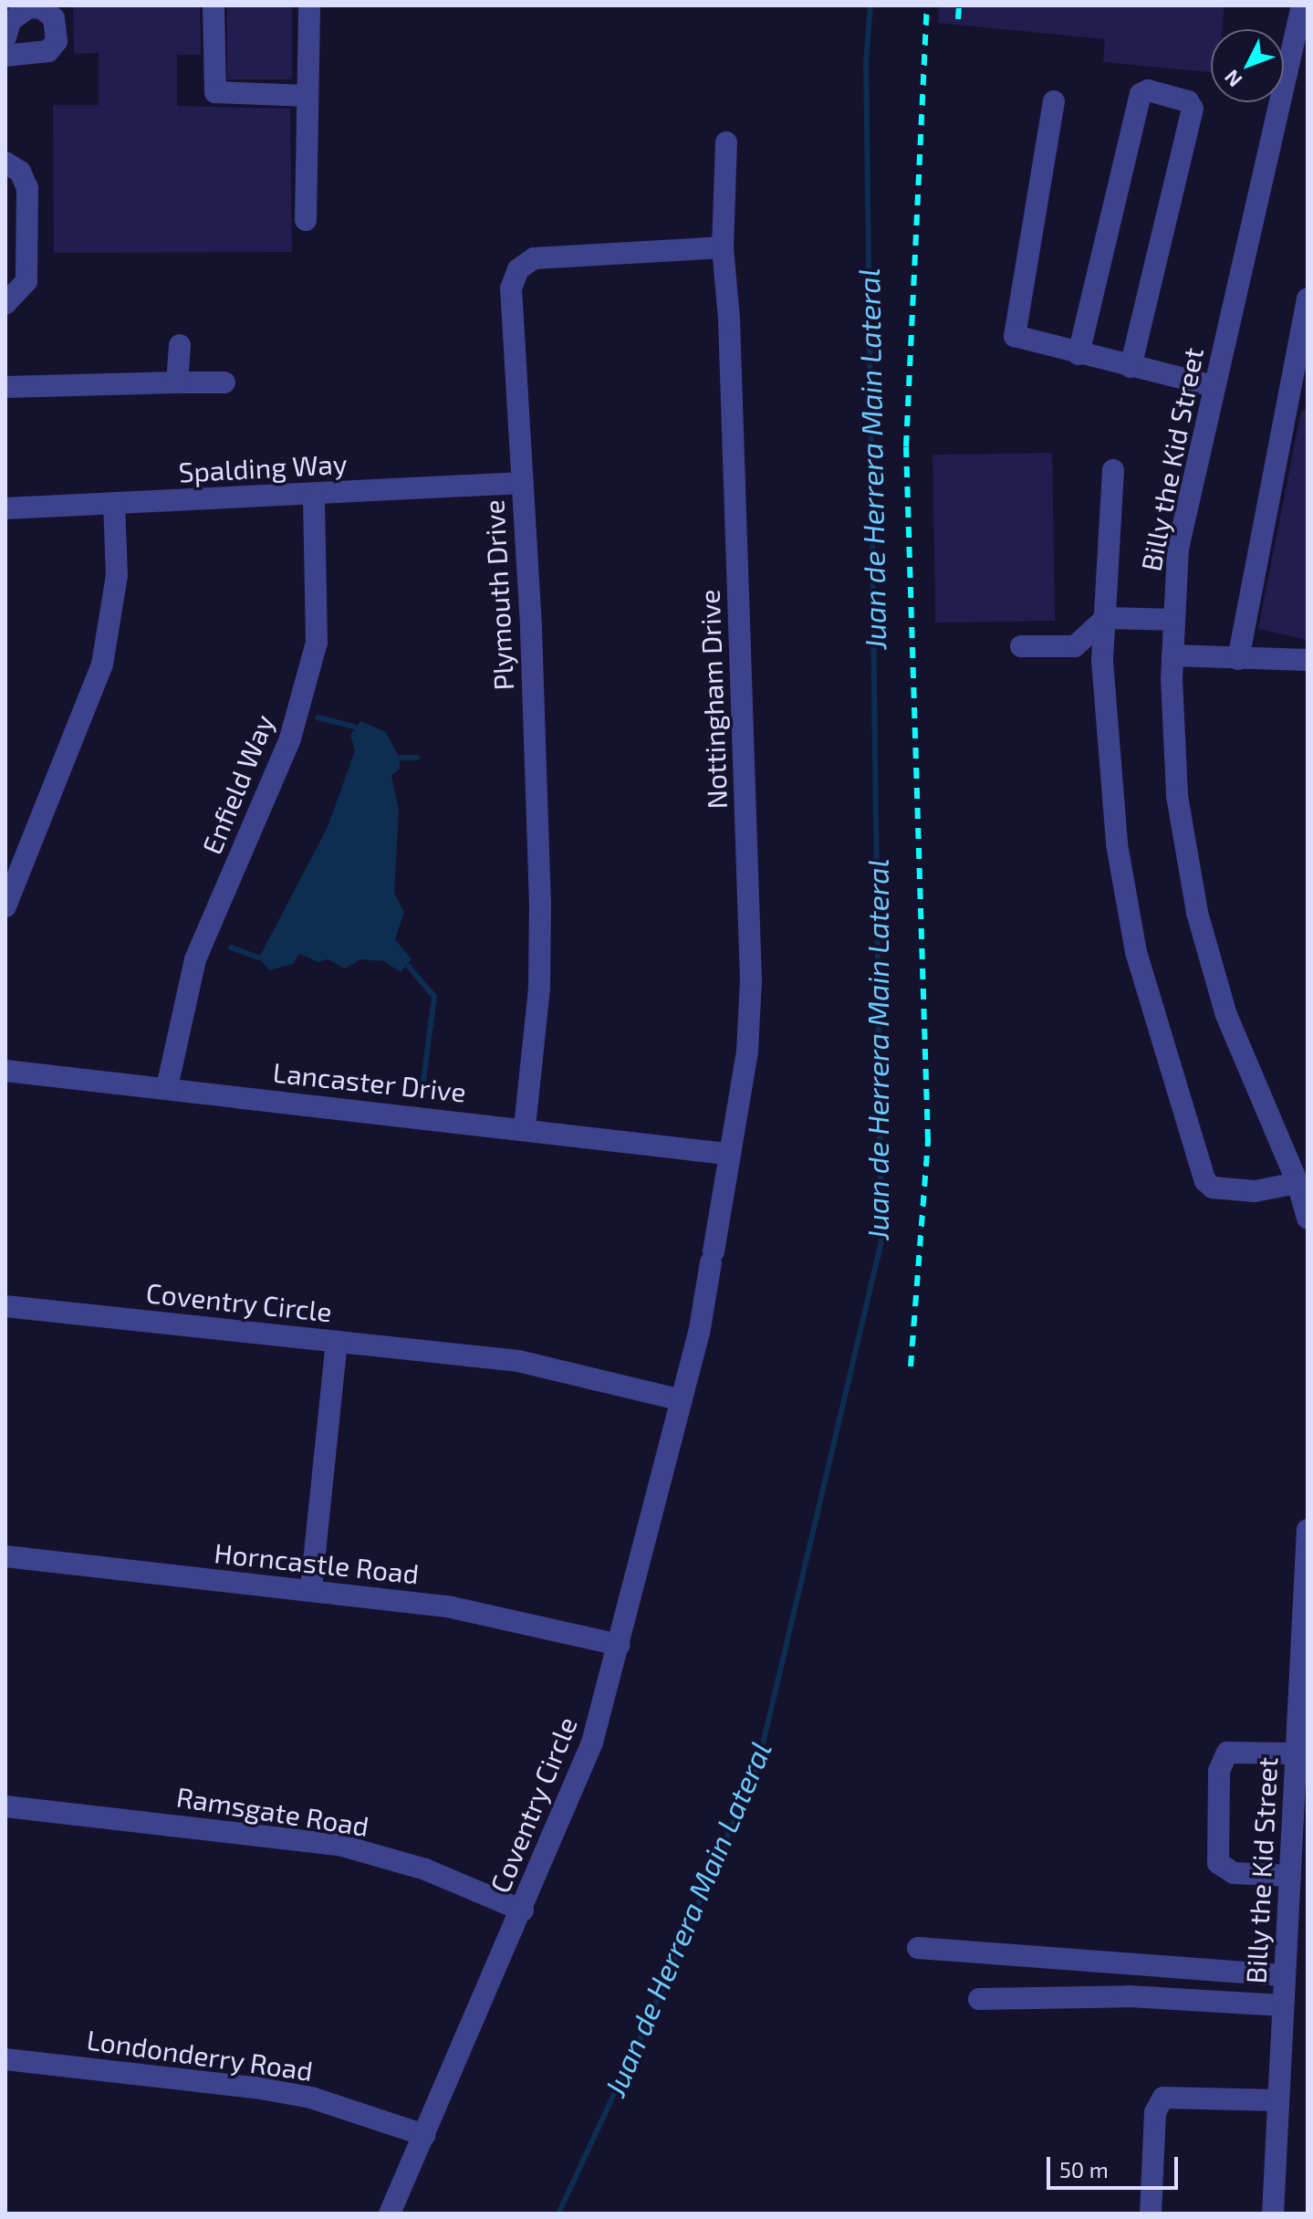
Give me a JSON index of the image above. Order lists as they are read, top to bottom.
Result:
{
  "streets": {
    "street": [
      "Billy the Kid Street",
      "Spalding Way",
      "Plymouth Drive",
      "Nottingham Drive",
      "Enfield Way",
      "Lancaster Drive",
      "Coventry Circle",
      "Horncastle Road",
      "Ramsgate Road",
      "Londonderry Road"
    ]
  },
  "crossings": [
    ["Spalding Way", "Plymouth Drive"],
    ["Spalding Way", "Enfield Way"],
    ["Plymouth Drive", "Nottingham Drive"],
    ["Plymouth Drive", "Lancaster Drive"],
    ["Nottingham Drive", "Lancaster Drive"],
    ["Nottingham Drive", "Coventry Circle"],
    ["Enfield Way", "Lancaster Drive"],
    ["Coventry Circle", "Horncastle Road"],
    ["Coventry Circle", "Ramsgate Road"],
    ["Coventry Circle", "Londonderry Road"]
  ],
  "water": ["Juan de Herrera Main Lateral"],
  "scale_bar": "50 m",
  "north": "bottom left"
}
